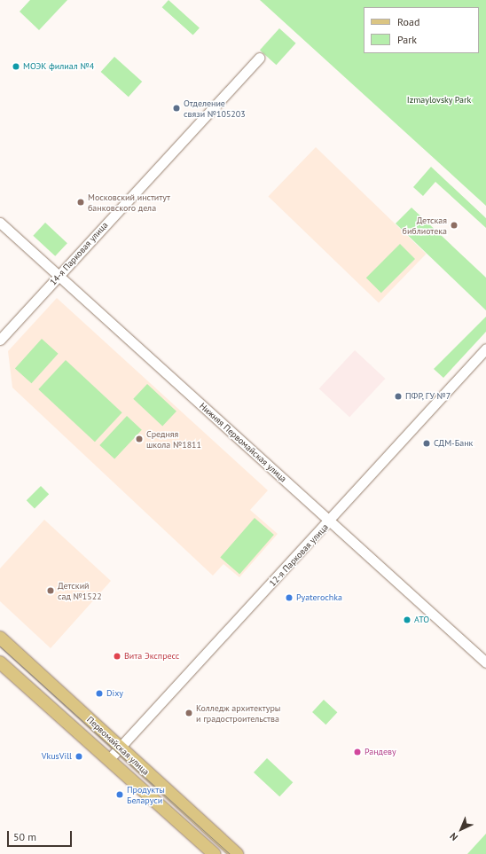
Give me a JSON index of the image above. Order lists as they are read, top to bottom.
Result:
{
  "streets": {
    "main road": ["Первомайская улица"],
    "street": ["14-я Парковая улица", "Нижняя Первомайская улица", "12-я Парковая улица"]
  },
  "crossings": [
    ["14-я Парковая улица", "Нижняя Первомайская улица"],
    ["Нижняя Первомайская улица", "12-я Парковая улица"],
    ["12-я Парковая улица", "Первомайская улица"]
  ],
  "parks": ["Izmaylovsky Park"],
  "places": [
    "МОЭК филиал №4",
    "Отделение связи №105203",
    "Московский институт банковского дела",
    "Детская библиотека",
    "ПФР, ГУ №7",
    "Средняя школа №1811",
    "СДМ-Банк",
    "Детский сад №1522",
    "Pyaterochka",
    "АТО",
    "Вита Экспресс",
    "Dixy",
    "Колледж архитектуры и градостроительства",
    "Рандеву",
    "VkusVill",
    "Продукты Беларуси"
  ],
  "legend": ["Road", "Park"],
  "scale_bar": "50 m",
  "north": "bottom left"
}
